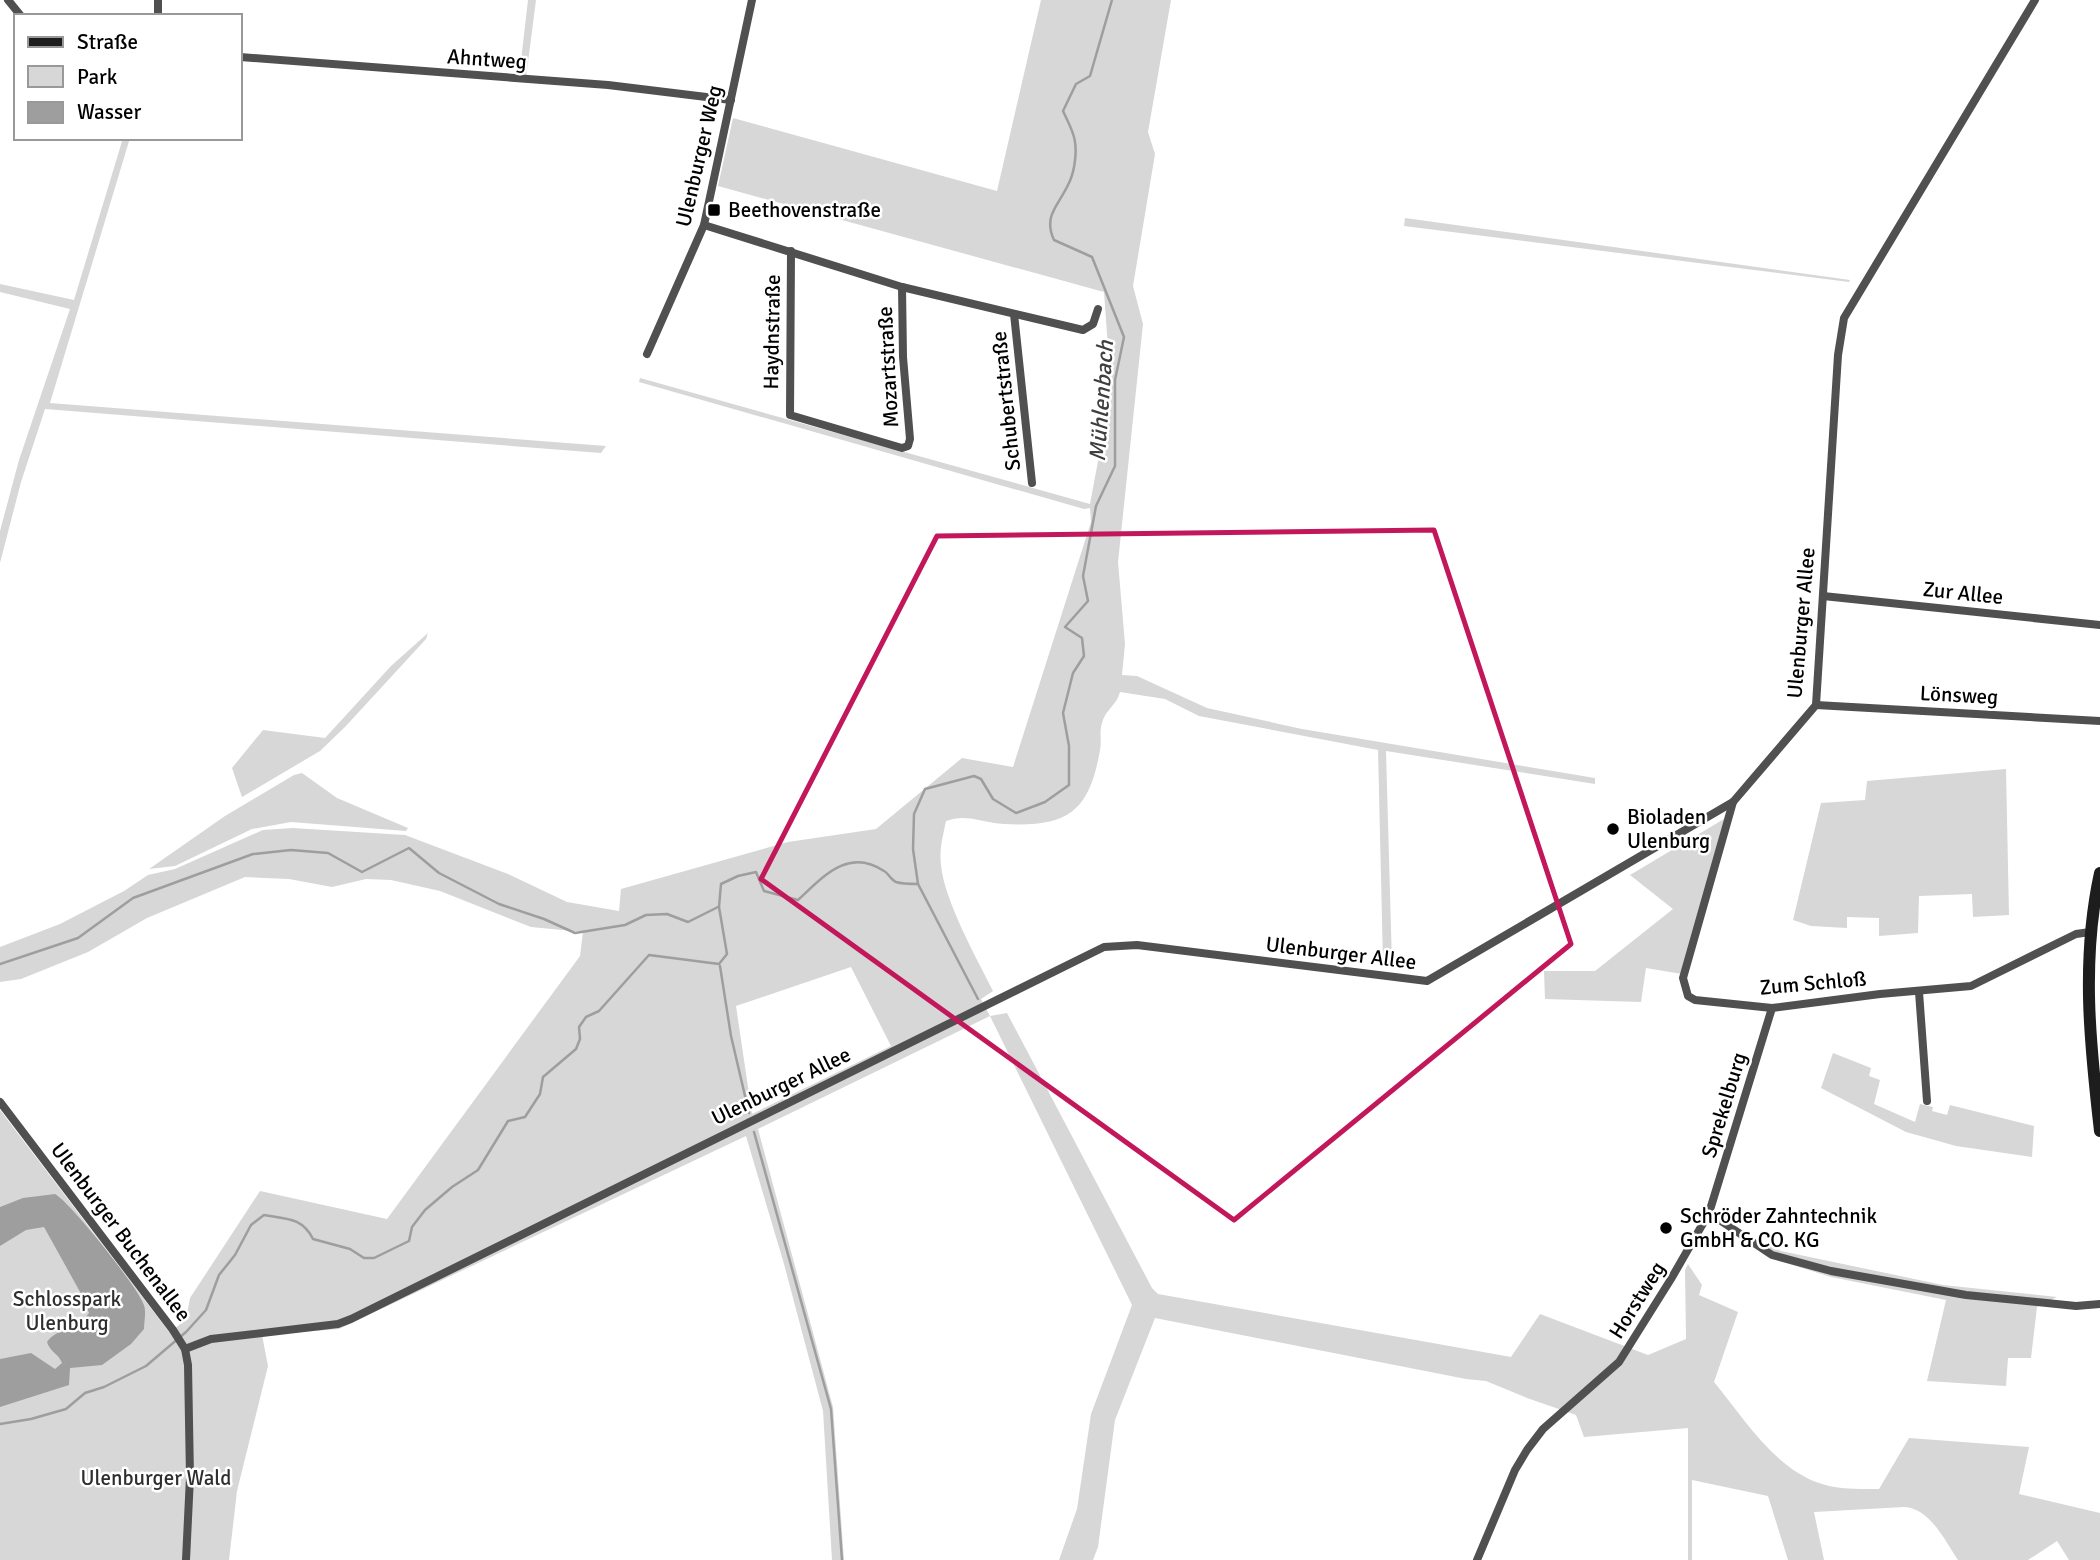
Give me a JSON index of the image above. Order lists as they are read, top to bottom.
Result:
{
  "streets": {
    "street": [
      "Ahntweg",
      "Ulenburger Weg",
      "Haydnstraße",
      "Mozartstraße",
      "Schubertstraße",
      "Zur Allee",
      "Ulenburger Allee",
      "Lönsweg",
      "Zum Schloß",
      "Sprekelburg",
      "Ulenburger Buchenallee",
      "Horstweg"
    ]
  },
  "crossings": [
    ["Ahntweg", "Ulenburger Weg"],
    ["Haydnstraße", "Mozartstraße"],
    ["Zur Allee", "Ulenburger Allee"],
    ["Ulenburger Allee", "Lönsweg"],
    ["Ulenburger Allee", "Zum Schloß"],
    ["Ulenburger Allee", "Ulenburger Buchenallee"],
    ["Zum Schloß", "Sprekelburg"],
    ["Sprekelburg", "Horstweg"]
  ],
  "water": ["Mühlenbach"],
  "parks": ["Schlosspark Ulenburg", "Ulenburger Wald"],
  "places": {
    "transit": ["Beethovenstraße"],
    "other": ["Bioladen Ulenburg", "Schröder Zahntechnik GmbH & CO. KG"]
  },
  "legend": ["Straße", "Park", "Wasser"]
}
